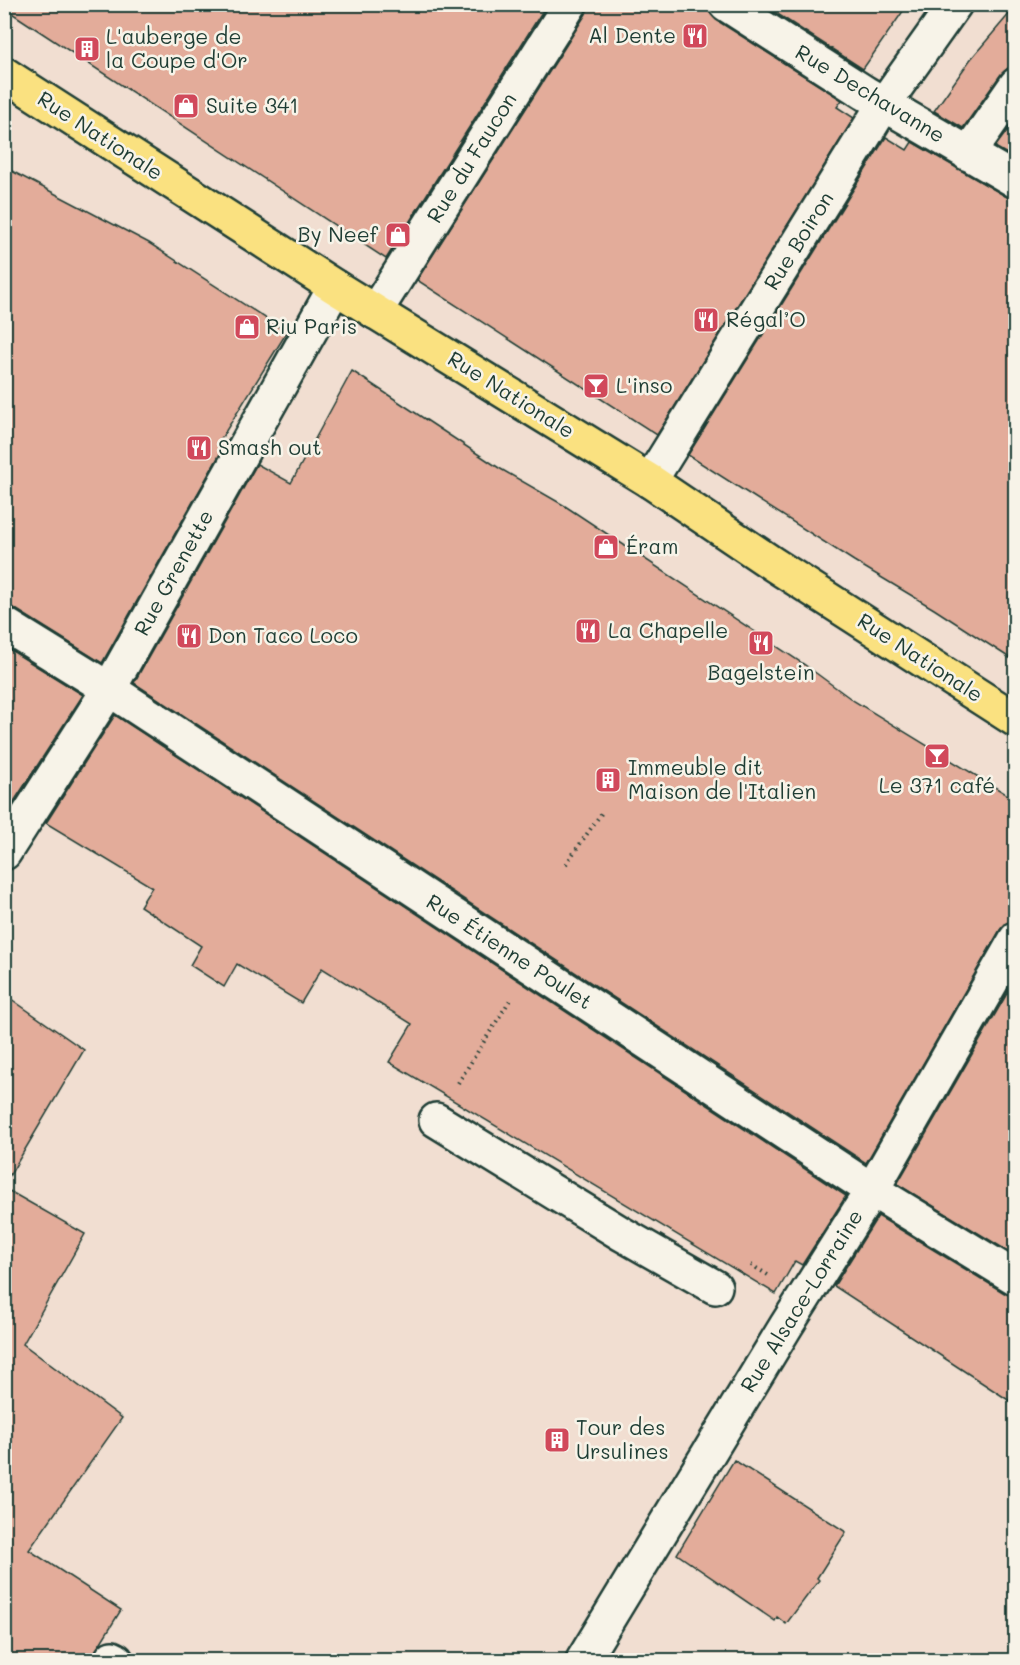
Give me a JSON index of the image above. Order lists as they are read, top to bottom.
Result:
{
  "streets": {
    "main road": ["Rue Nationale"],
    "street": [
      "Rue Dechavanne",
      "Rue du Faucon",
      "Rue Boiron",
      "Rue Grenette",
      "Rue Étienne Poulet",
      "Rue Alsace-Lorraine"
    ]
  },
  "crossings": [
    ["Rue Dechavanne", "Rue Boiron"],
    ["Rue Nationale", "Rue du Faucon"],
    ["Rue Nationale", "Rue Boiron"],
    ["Rue Nationale", "Rue Grenette"],
    ["Rue Grenette", "Rue Étienne Poulet"],
    ["Rue Étienne Poulet", "Rue Alsace-Lorraine"]
  ],
  "places": {
    "restaurant": [
      "Al Dente",
      "Régal’O",
      "Smash out",
      "La Chapelle",
      "Don Taco Loco",
      "Bagelstein"
    ],
    "building": ["L'auberge de la Coupe d'Or", "Immeuble dit Maison de l'Italien", "Tour des Ursulines"],
    "shop": [
      "Suite 341",
      "By Neef",
      "Riu Paris",
      "Éram"
    ],
    "bar": ["L'inso", "Le 371 café"]
  }
}
